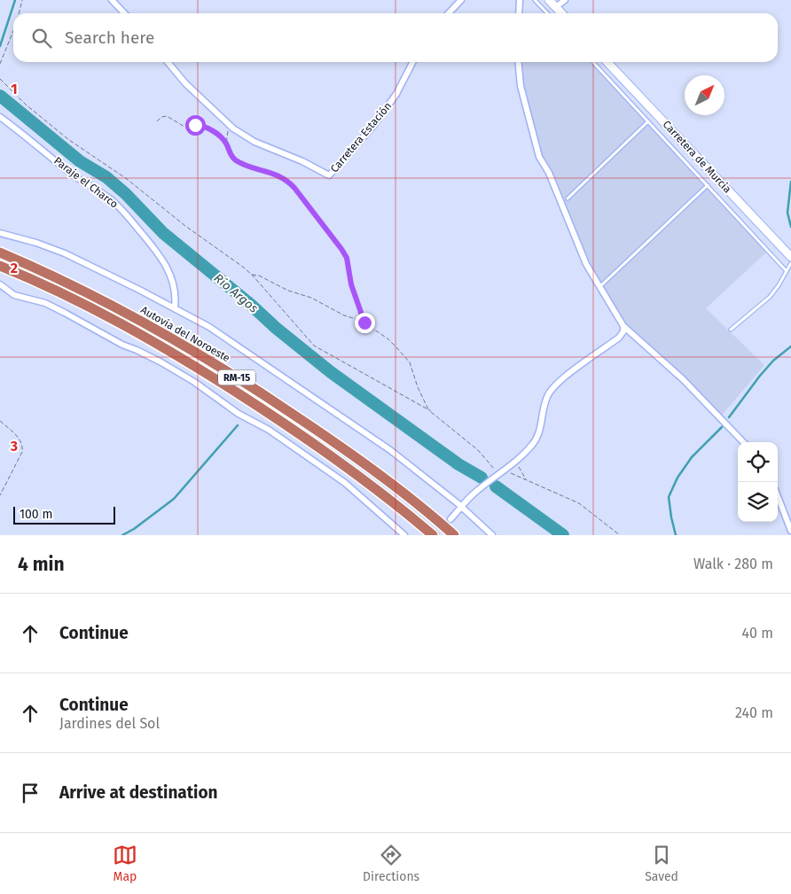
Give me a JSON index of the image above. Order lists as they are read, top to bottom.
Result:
{
  "streets": {
    "highway": ["Autovía del Noroeste", "RM-15"],
    "main road": ["Carretera de Murcia"],
    "street": ["Carretera Estación", "Paraje el Charco"]
  },
  "water": ["Río Argos"],
  "scale_bar": "100 m",
  "north": "top right",
  "page": {
    "search": "Search here",
    "scale": "100 m",
    "heading": ["4 min", "Walk · 280 m"],
    "list": [
      ["Continue", "40 m"],
      ["Continue", "Jardines del Sol", "240 m"],
      "Arrive at destination"
    ],
    "nav": ["Map", "Directions", "Saved"]
  },
  "grid": {
    "rows": ["1", "2", "3"]
  }
}
